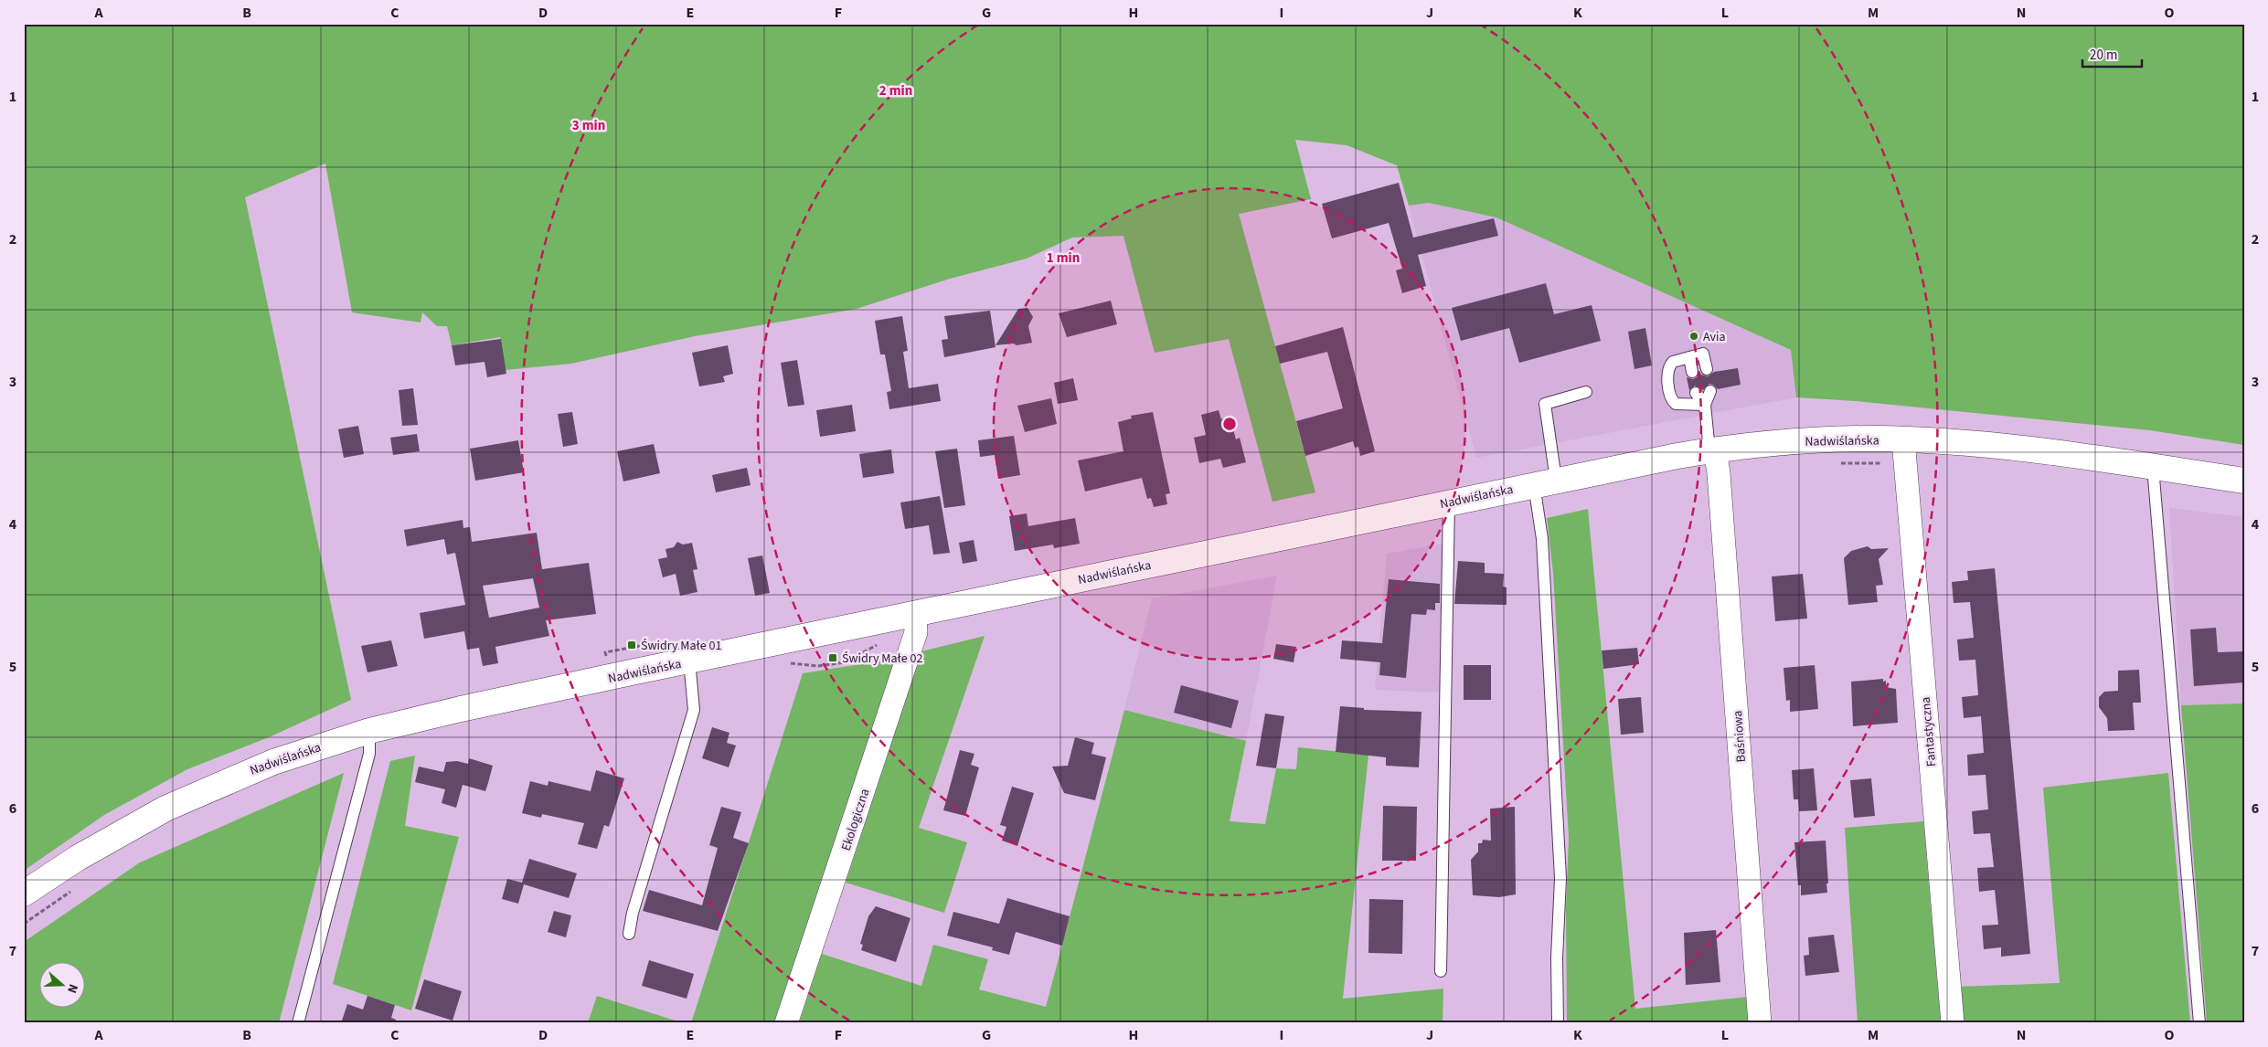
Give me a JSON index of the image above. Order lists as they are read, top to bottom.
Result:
{
  "streets": {
    "main road": ["Nadwiślańska"],
    "street": ["Fantastyczna", "Baśniowa", "Ekologiczna"]
  },
  "crossings": [
    ["Nadwiślańska", "Fantastyczna"],
    ["Nadwiślańska", "Baśniowa"],
    ["Nadwiślańska", "Ekologiczna"]
  ],
  "places": {
    "other": ["Avia"],
    "transit": ["Świdry Małe 01", "Świdry Małe 02"]
  },
  "scale_bar": "20 m",
  "north": "right",
  "grid": {
    "columns": [
      "A",
      "B",
      "C",
      "D",
      "E",
      "F",
      "G",
      "H",
      "I",
      "J",
      "K",
      "L",
      "M",
      "N",
      "O"
    ],
    "rows": [
      "1",
      "2",
      "3",
      "4",
      "5",
      "6",
      "7"
    ]
  },
  "rings": ["2 min", "3 min", "1 min"]
}
